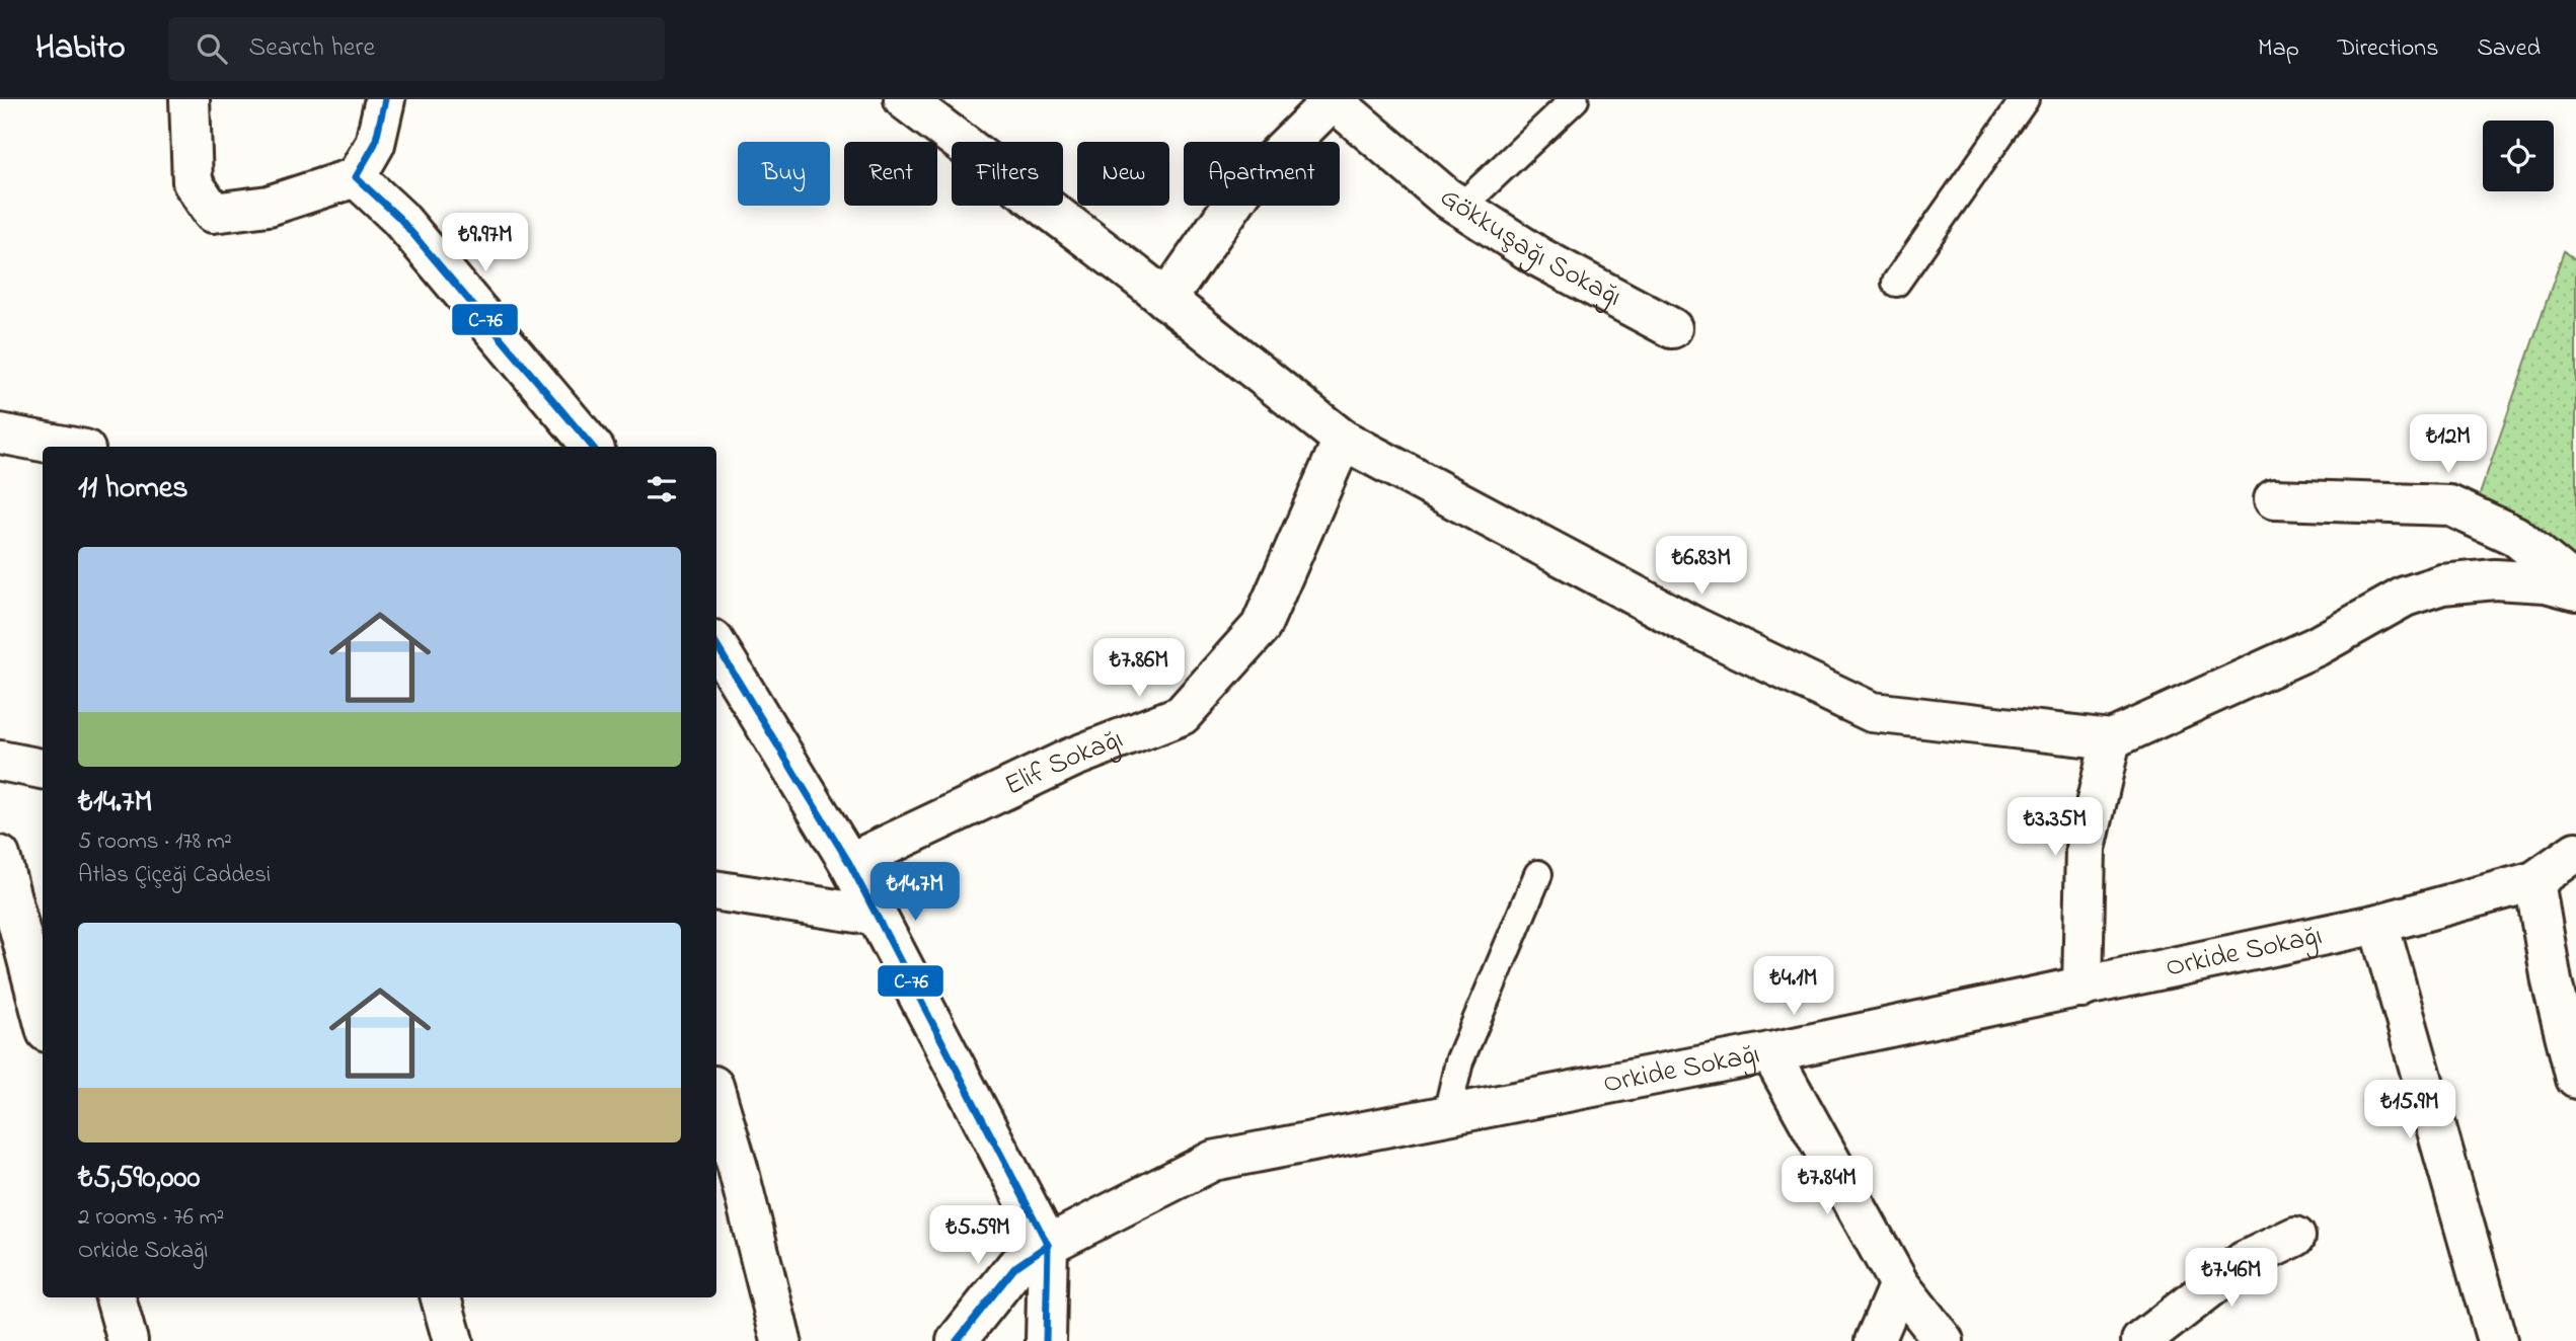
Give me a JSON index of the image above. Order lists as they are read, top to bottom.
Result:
{
  "streets": {
    "street": ["Gökkuşağı Sokağı", "Elif Sokağı", "Orkide Sokağı"]
  },
  "lines": ["transit line C-76"],
  "page": {
    "header": "Habito",
    "search": "Search here",
    "nav": ["Map", "Directions", "Saved"],
    "chip": [
      "Buy",
      "Rent",
      "Filters",
      "New",
      "Apartment"
    ],
    "price": [
      "₺9.97M",
      "₺12M",
      "₺6.83M",
      "₺7.86M",
      "₺3.35M",
      "₺14.7M",
      "₺4.1M",
      "₺15.9M",
      "₺7.84M",
      "₺5.59M",
      "₺7.46M"
    ],
    "heading": "11 homes",
    "list": [
      {
        "name": "₺14.7M",
        "note": "5 rooms · 178 m² · Atlas Çiçeği Caddesi"
      },
      {
        "name": "₺5,590,000",
        "note": "2 rooms · 76 m² · Orkide Sokağı"
      }
    ]
  }
}
